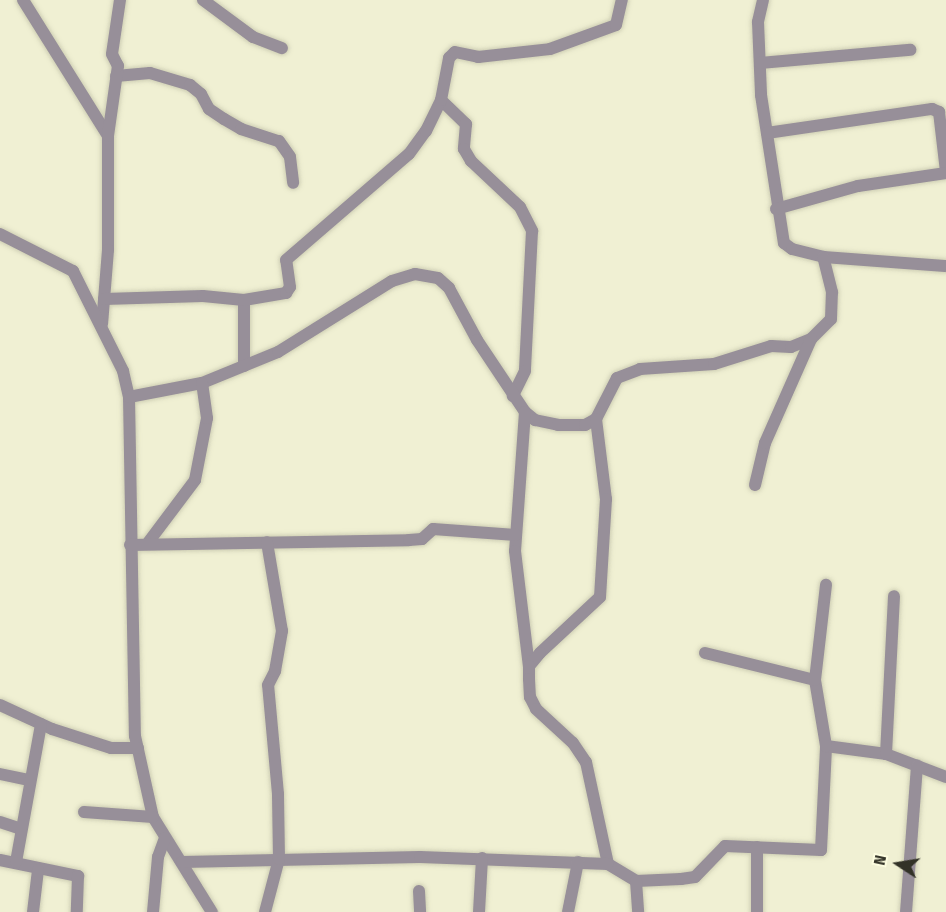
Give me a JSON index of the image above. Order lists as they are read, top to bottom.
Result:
{
  "north": "left"
}
